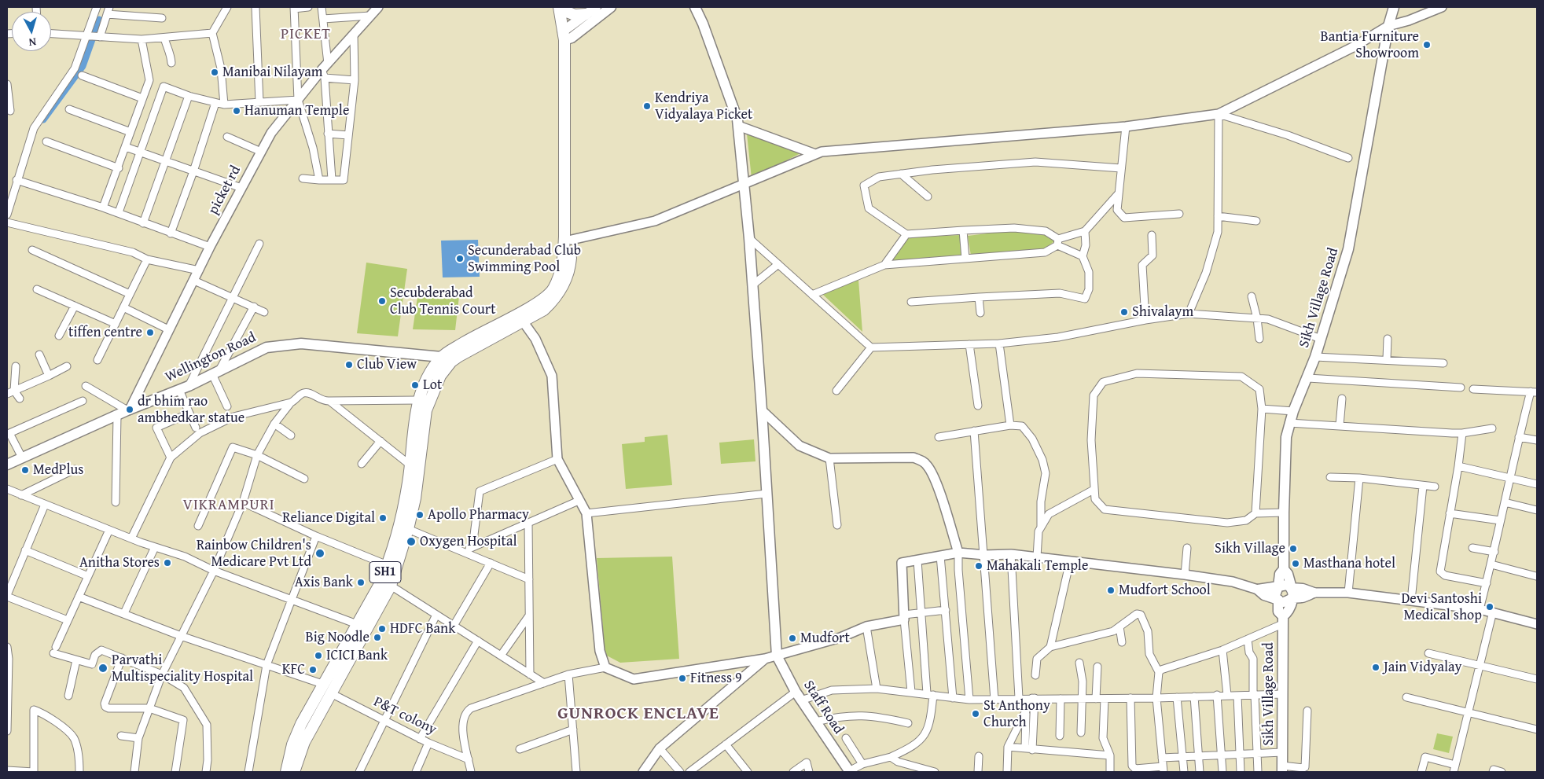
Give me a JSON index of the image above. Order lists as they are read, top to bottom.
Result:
{
  "streets": {
    "main road": [
      "Sikh Village Road",
      "Wellington Road",
      "SH1",
      "Staff Road"
    ],
    "street": ["picket rd", "P&T colony"]
  },
  "crossings": [
    ["picket rd", "Wellington Road"],
    ["Wellington Road", "SH1"],
    ["SH1", "P&T colony"]
  ],
  "districts": ["PICKET", "VIKRAMPURI", "GUNROCK ENCLAVE"],
  "places": [
    "Bantia Furniture Showroom",
    "Manibai Nilayam",
    "Kendriya Vidyalaya Picket",
    "Hanuman Temple",
    "Secunderabad Club Swimming Pool",
    "Secubderabad Club Tennis Court",
    "Shivalaym",
    "tiffen centre",
    "Club View",
    "Lot",
    "dr bhim rao ambhedkar statue",
    "MedPlus",
    "Apollo Pharmacy",
    "Reliance Digital",
    "Oxygen Hospital",
    "Sikh Village",
    "Rainbow Children's Medicare Pvt Ltd",
    "Anitha Stores",
    "Masthana hotel",
    "Mahakali Temple",
    "Axis Bank",
    "Mudfort School",
    "Devi Santoshi Medical shop",
    "HDFC Bank",
    "Big Noodle",
    "Mudfort",
    "ICICI Bank",
    "Jain Vidyalay",
    "Parvathi Multispeciality Hospital",
    "KFC",
    "Fitness 9",
    "St Anthony Church"
  ],
  "north": "bottom"
}
